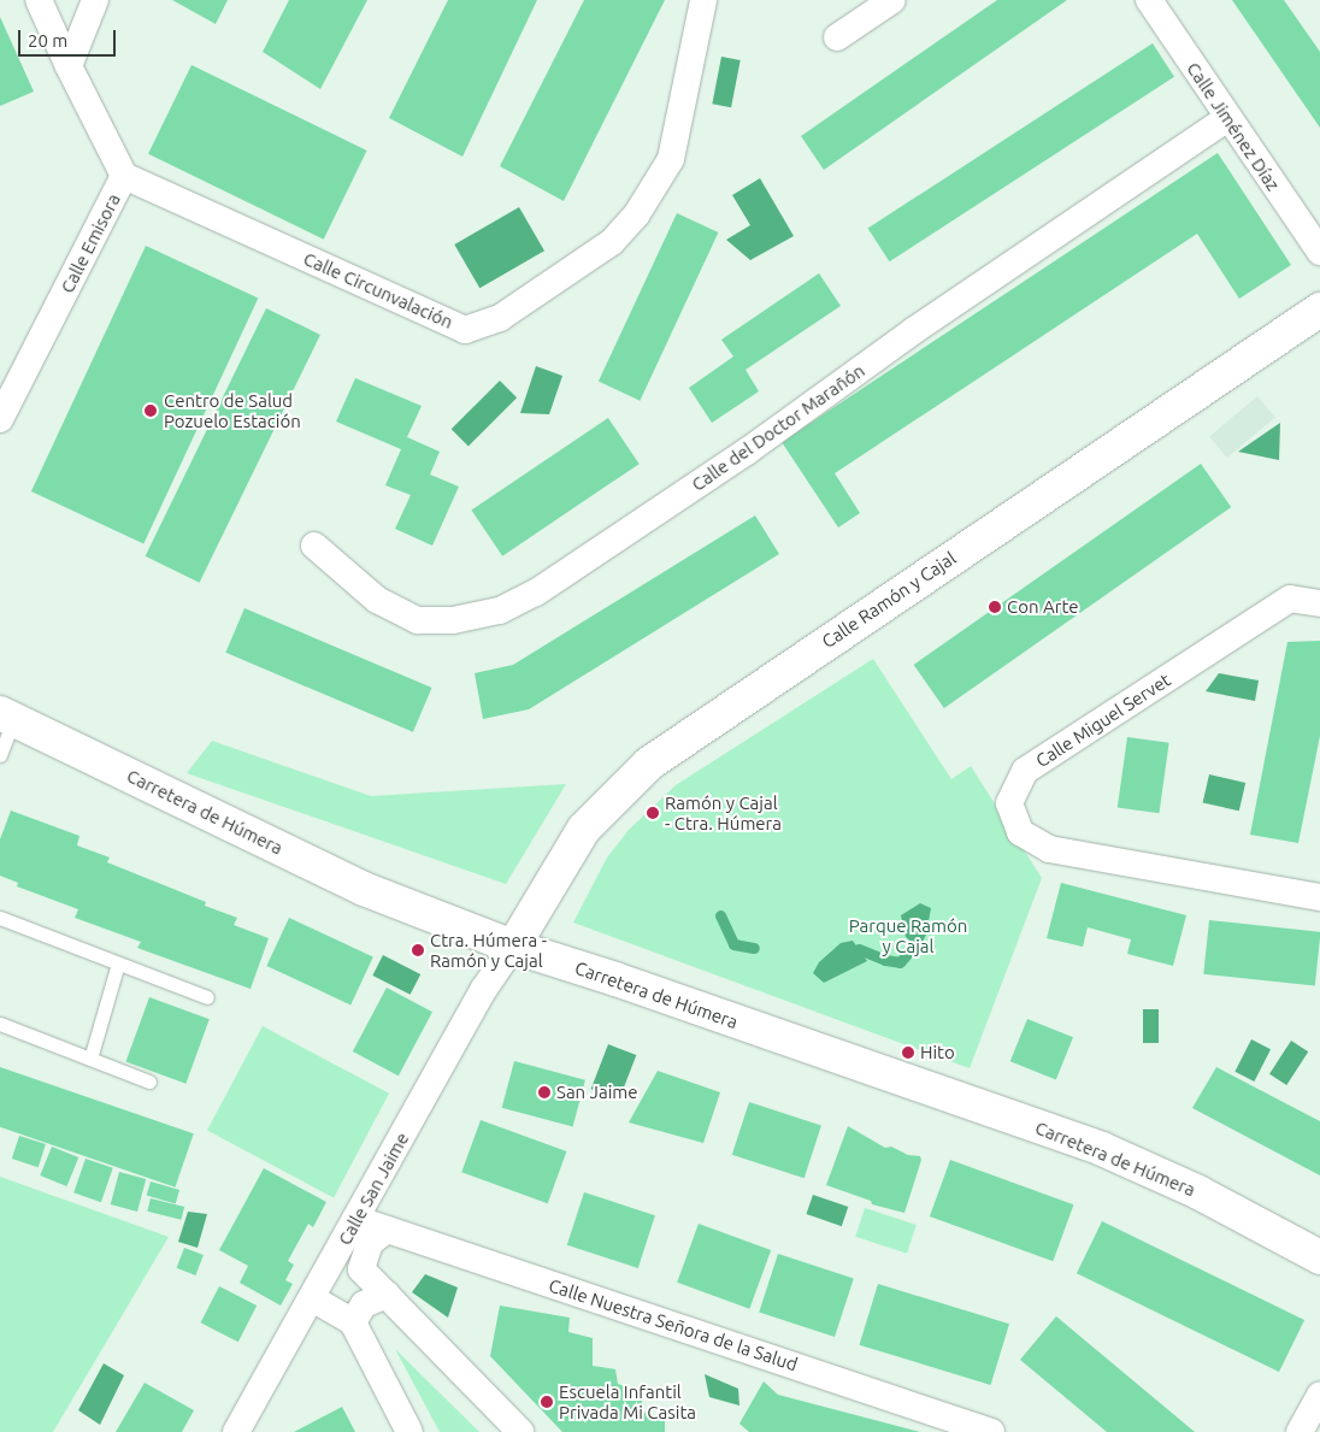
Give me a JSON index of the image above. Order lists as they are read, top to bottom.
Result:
{
  "streets": {
    "street": [
      "Calle Jiménez Díaz",
      "Calle Emisora",
      "Calle Circunvalación",
      "Calle del Doctor Marañón",
      "Calle Ramón y Cajal",
      "Calle Miguel Servet",
      "Carretera de Húmera",
      "Calle San Jaime",
      "Calle Nuestra Señora de la Salud"
    ]
  },
  "crossings": [
    ["Calle Jiménez Díaz", "Calle del Doctor Marañón"],
    ["Calle Emisora", "Calle Circunvalación"],
    ["Calle Ramón y Cajal", "Carretera de Húmera"],
    ["Calle Ramón y Cajal", "Calle San Jaime"],
    ["Carretera de Húmera", "Calle San Jaime"],
    ["Calle San Jaime", "Calle Nuestra Señora de la Salud"]
  ],
  "parks": ["Parque Ramón y Cajal"],
  "places": [
    "Centro de Salud Pozuelo Estación",
    "Con Arte",
    "Ramón y Cajal - Ctra. Húmera",
    "Ctra. Húmera - Ramón y Cajal",
    "Hito",
    "San Jaime",
    "Escuela Infantil Privada Mi Casita"
  ],
  "scale_bar": "20 m"
}
